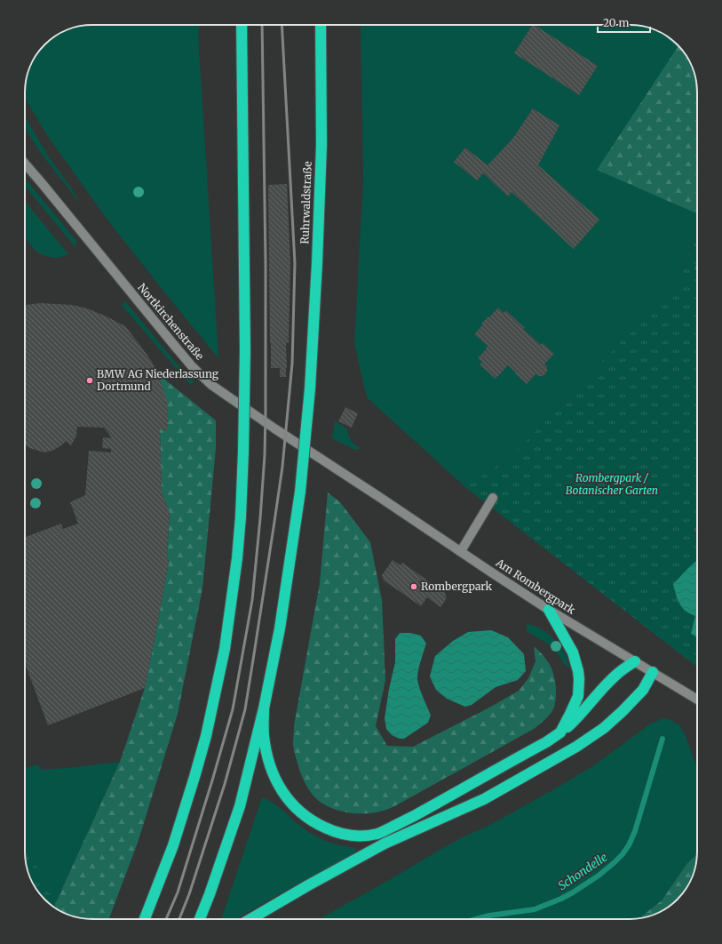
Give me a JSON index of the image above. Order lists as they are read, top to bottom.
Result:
{
  "streets": {
    "highway": ["Ruhrwaldstraße"],
    "main road": ["Nortkirchenstraße", "Am Rombergpark"]
  },
  "crossings": [
    ["Nortkirchenstraße", "Am Rombergpark"]
  ],
  "water": ["Schondelle"],
  "parks": ["Rombergpark / Botanischer Garten"],
  "places": ["BMW AG Niederlassung Dortmund", "Rombergpark"],
  "scale_bar": "20 m"
}
